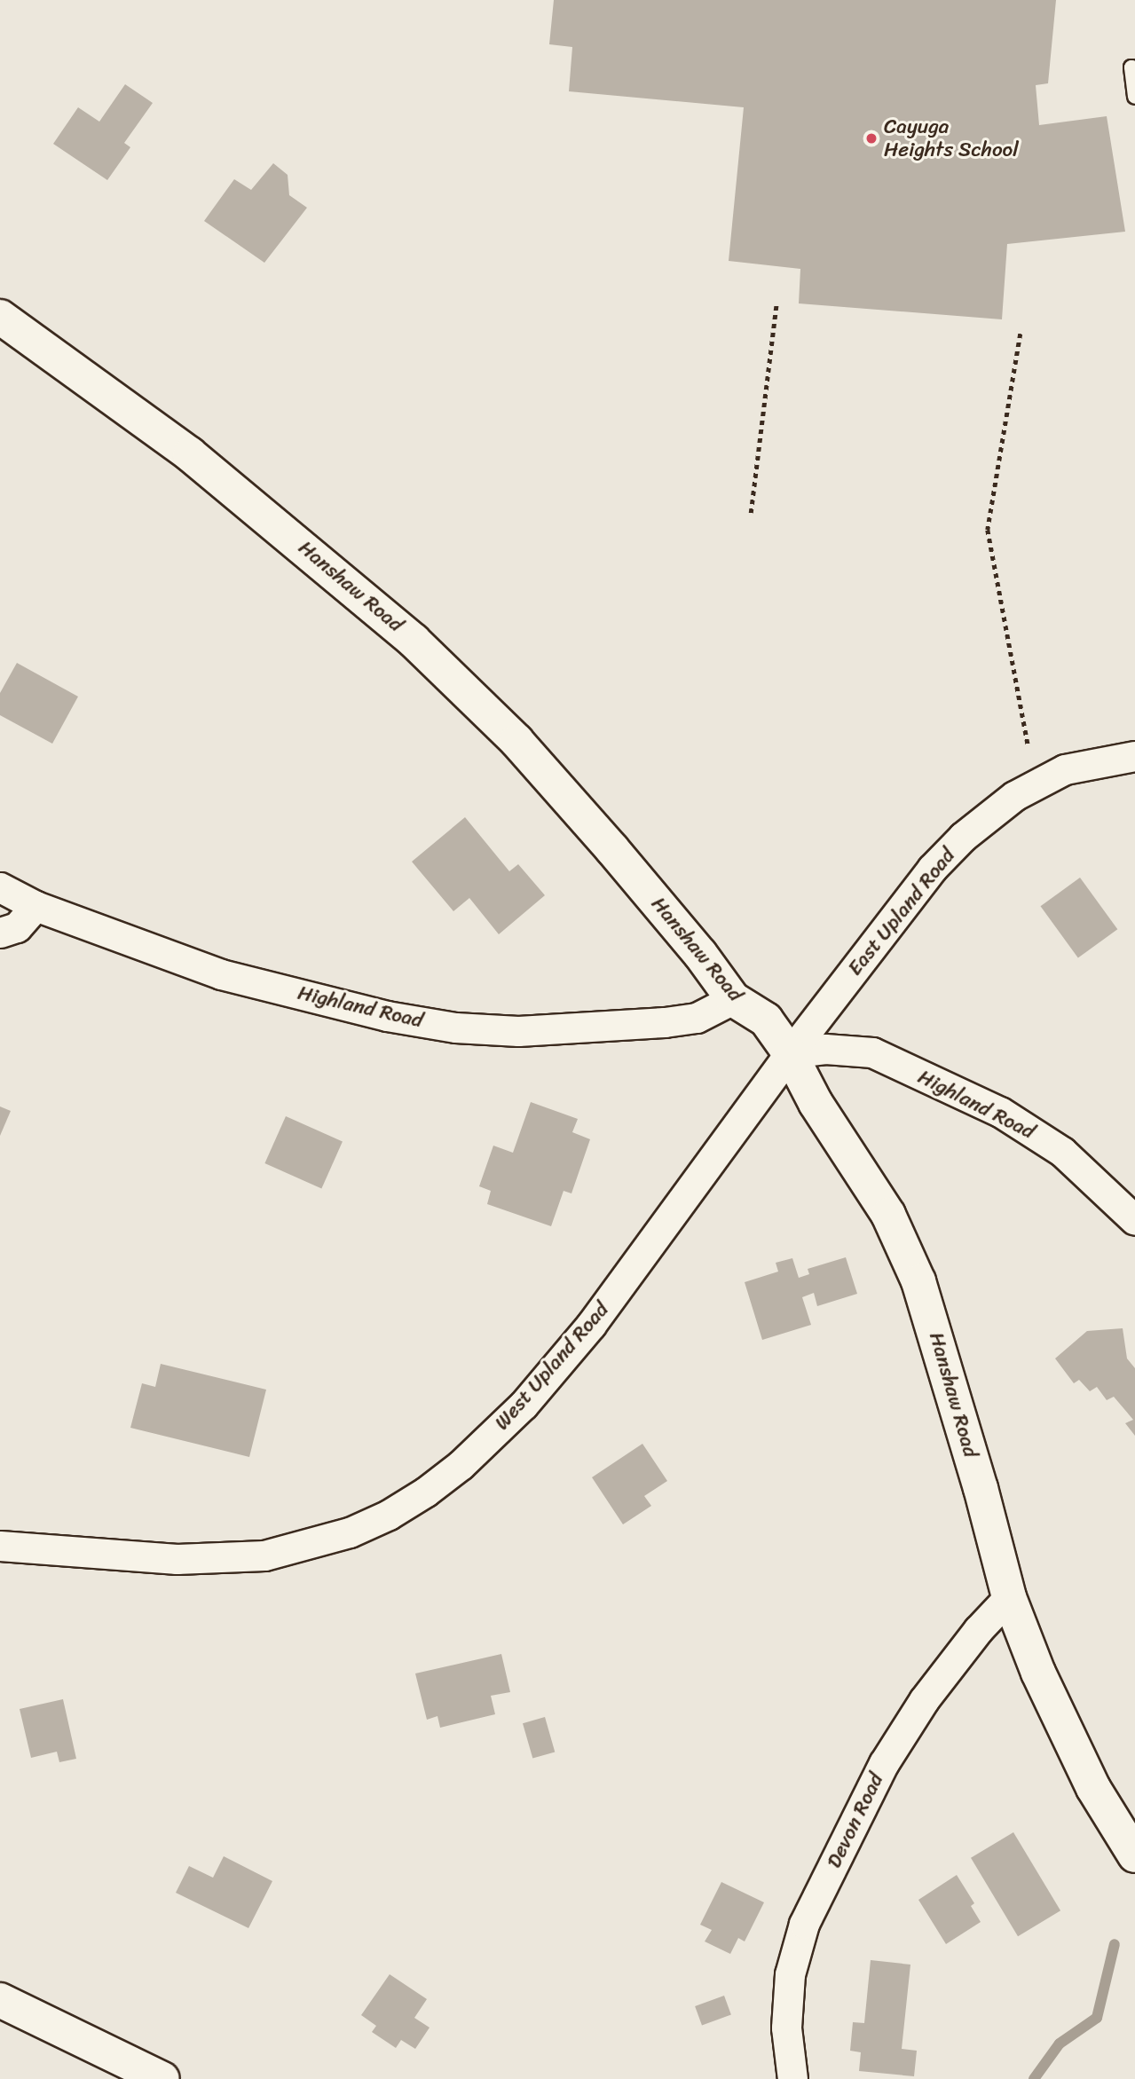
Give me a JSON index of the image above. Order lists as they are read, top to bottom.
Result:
{
  "streets": {
    "street": [
      "Hanshaw Road",
      "East Upland Road",
      "Highland Road",
      "West Upland Road",
      "Devon Road"
    ]
  },
  "crossings": [
    ["Hanshaw Road", "East Upland Road"],
    ["Hanshaw Road", "Highland Road"],
    ["Hanshaw Road", "West Upland Road"],
    ["Hanshaw Road", "Devon Road"],
    ["East Upland Road", "Highland Road"],
    ["East Upland Road", "West Upland Road"],
    ["Highland Road", "West Upland Road"]
  ],
  "places": ["Cayuga Heights School"]
}
